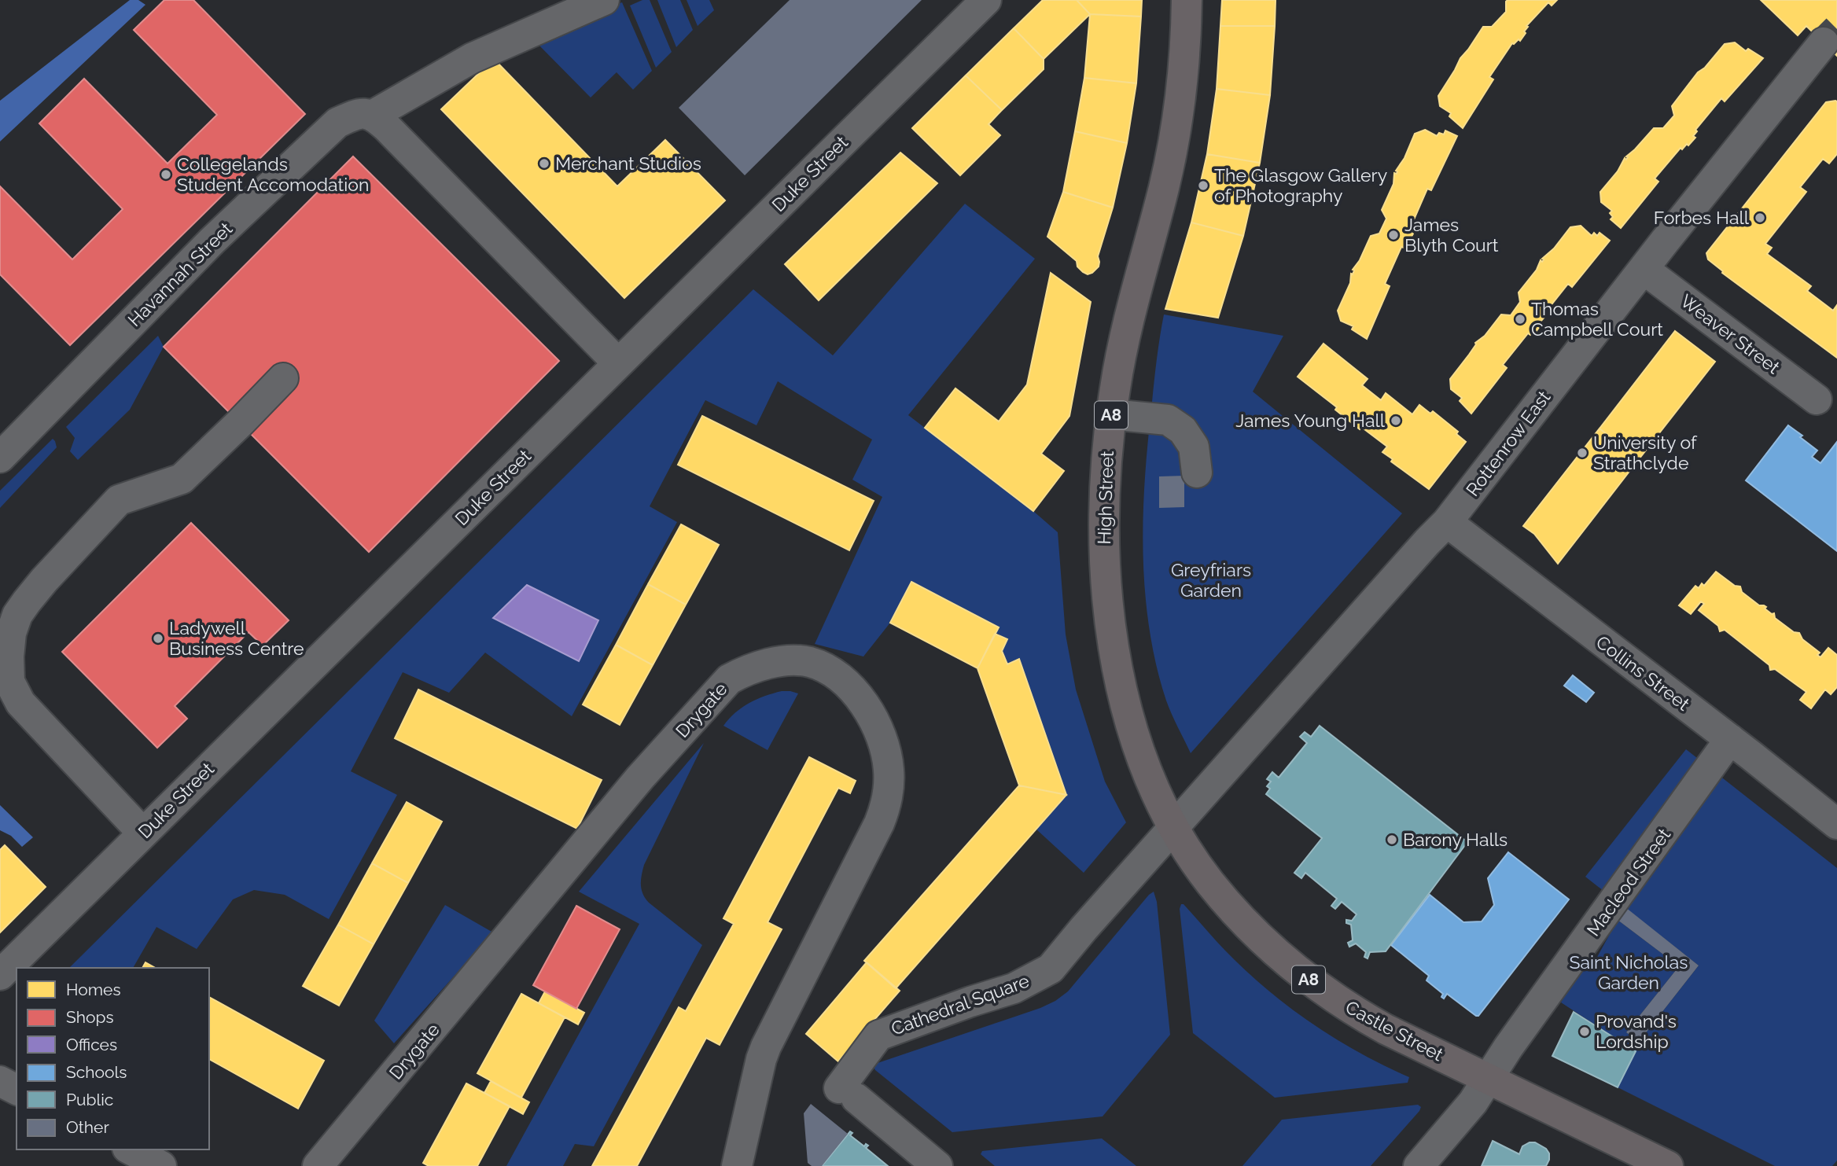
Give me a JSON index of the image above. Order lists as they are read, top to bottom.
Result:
{
  "streets": {
    "main road": ["A8", "High Street", "Castle Street"],
    "street": [
      "Duke Street",
      "Havannah Street",
      "Weaver Street",
      "Rottenrow East",
      "Collins Street",
      "Drygate",
      "Macleod Street",
      "Cathedral Square"
    ]
  },
  "crossings": [
    ["Weaver Street", "Rottenrow East"],
    ["Rottenrow East", "High Street"],
    ["Rottenrow East", "Collins Street"],
    ["Rottenrow East", "Cathedral Square"],
    ["Rottenrow East", "Castle Street"],
    ["High Street", "Cathedral Square"],
    ["High Street", "Castle Street"],
    ["Collins Street", "Macleod Street"],
    ["Macleod Street", "Castle Street"],
    ["Cathedral Square", "Castle Street"]
  ],
  "parks": ["Greyfriars Garden", "Saint Nicholas Garden"],
  "places": [
    "Merchant Studios",
    "Collegelands Student Accomodation",
    "The Glasgow Gallery of Photography",
    "Forbes Hall",
    "James Blyth Court",
    "Thomas Campbell Court",
    "James Young Hall",
    "University of Strathclyde",
    "Ladywell Business Centre",
    "Barony Halls",
    "Provand's Lordship"
  ],
  "legend": [
    "Homes",
    "Shops",
    "Offices",
    "Schools",
    "Public",
    "Other"
  ]
}
